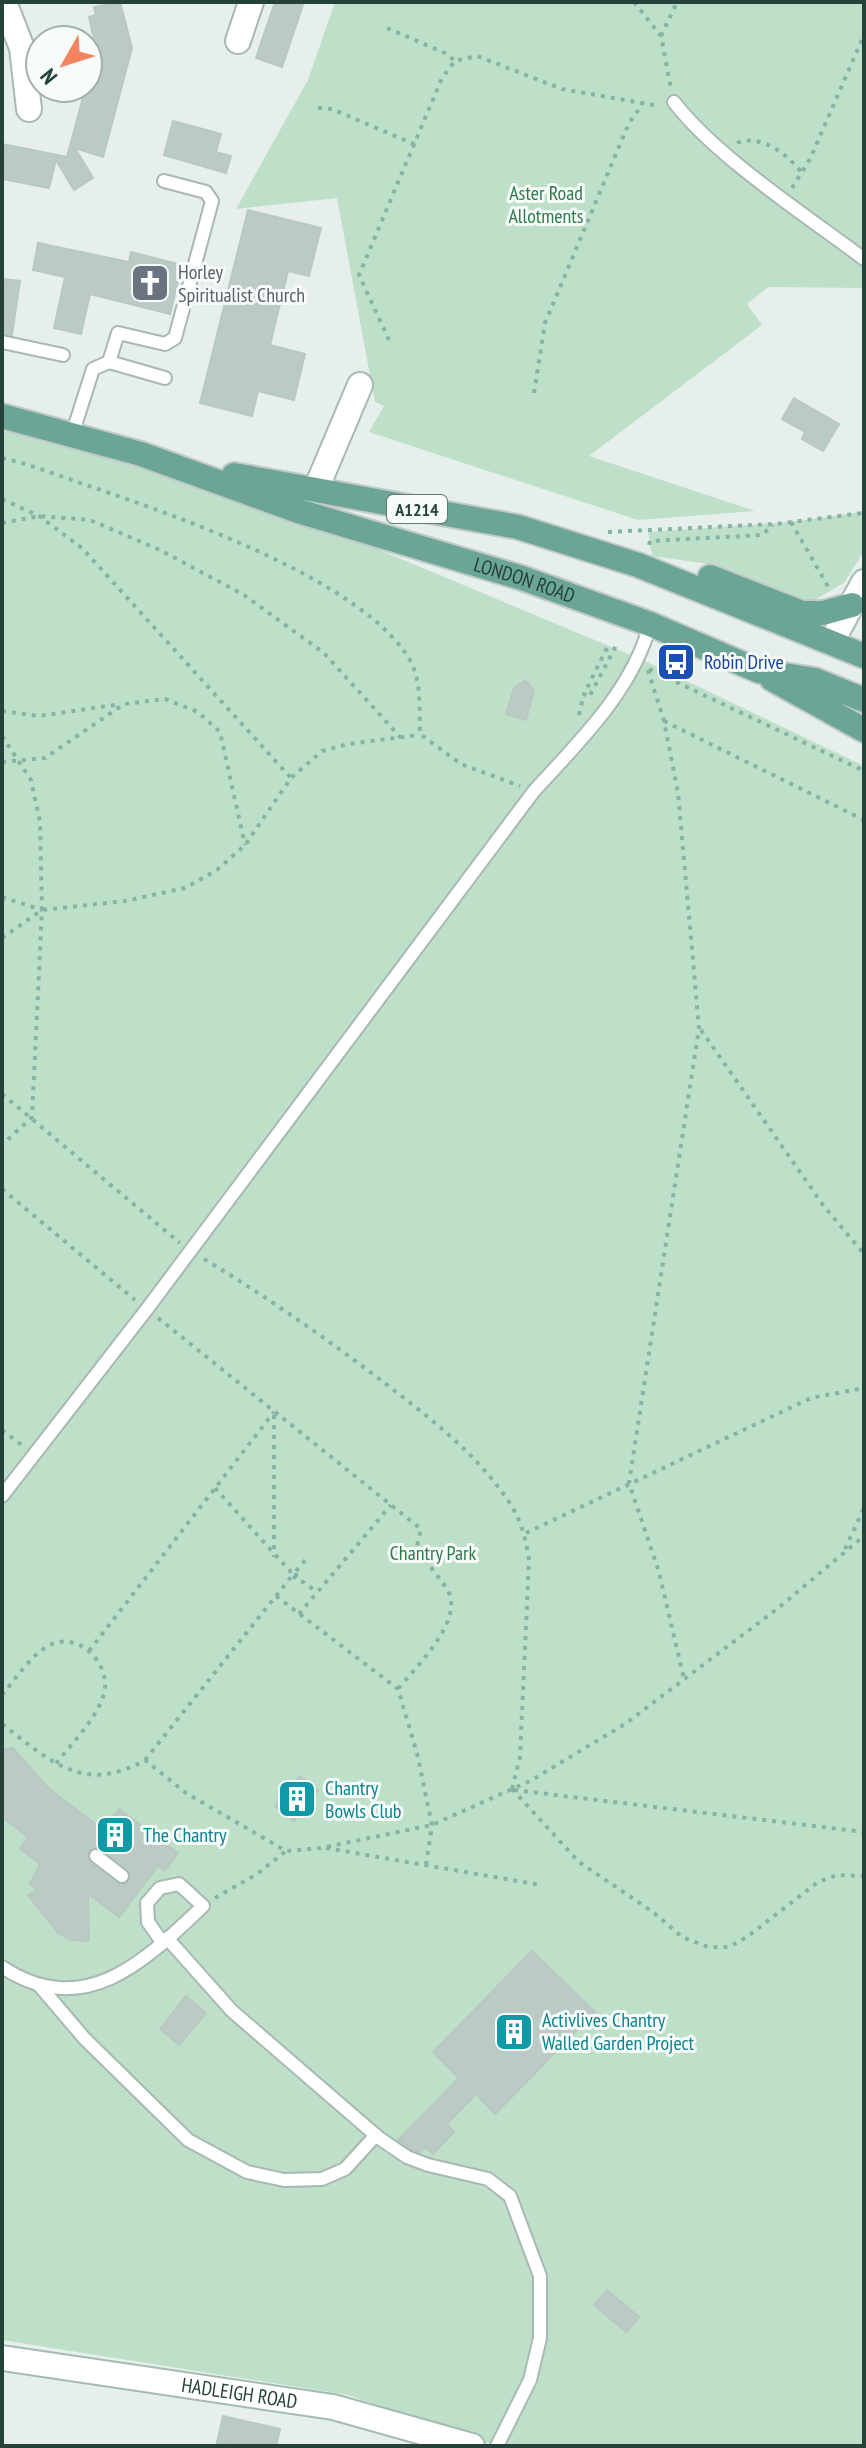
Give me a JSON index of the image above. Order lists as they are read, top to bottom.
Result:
{
  "streets": {
    "main road": ["A1214", "LONDON ROAD"],
    "street": ["HADLEIGH ROAD"]
  },
  "parks": ["Aster Road Allotments", "Chantry Park"],
  "places": {
    "church": ["Horley Spiritualist Church"],
    "bus stop": ["Robin Drive"],
    "building": ["Chantry Bowls Club", "The Chantry", "Activlives Chantry Walled Garden Project"]
  },
  "north": "bottom left"
}
